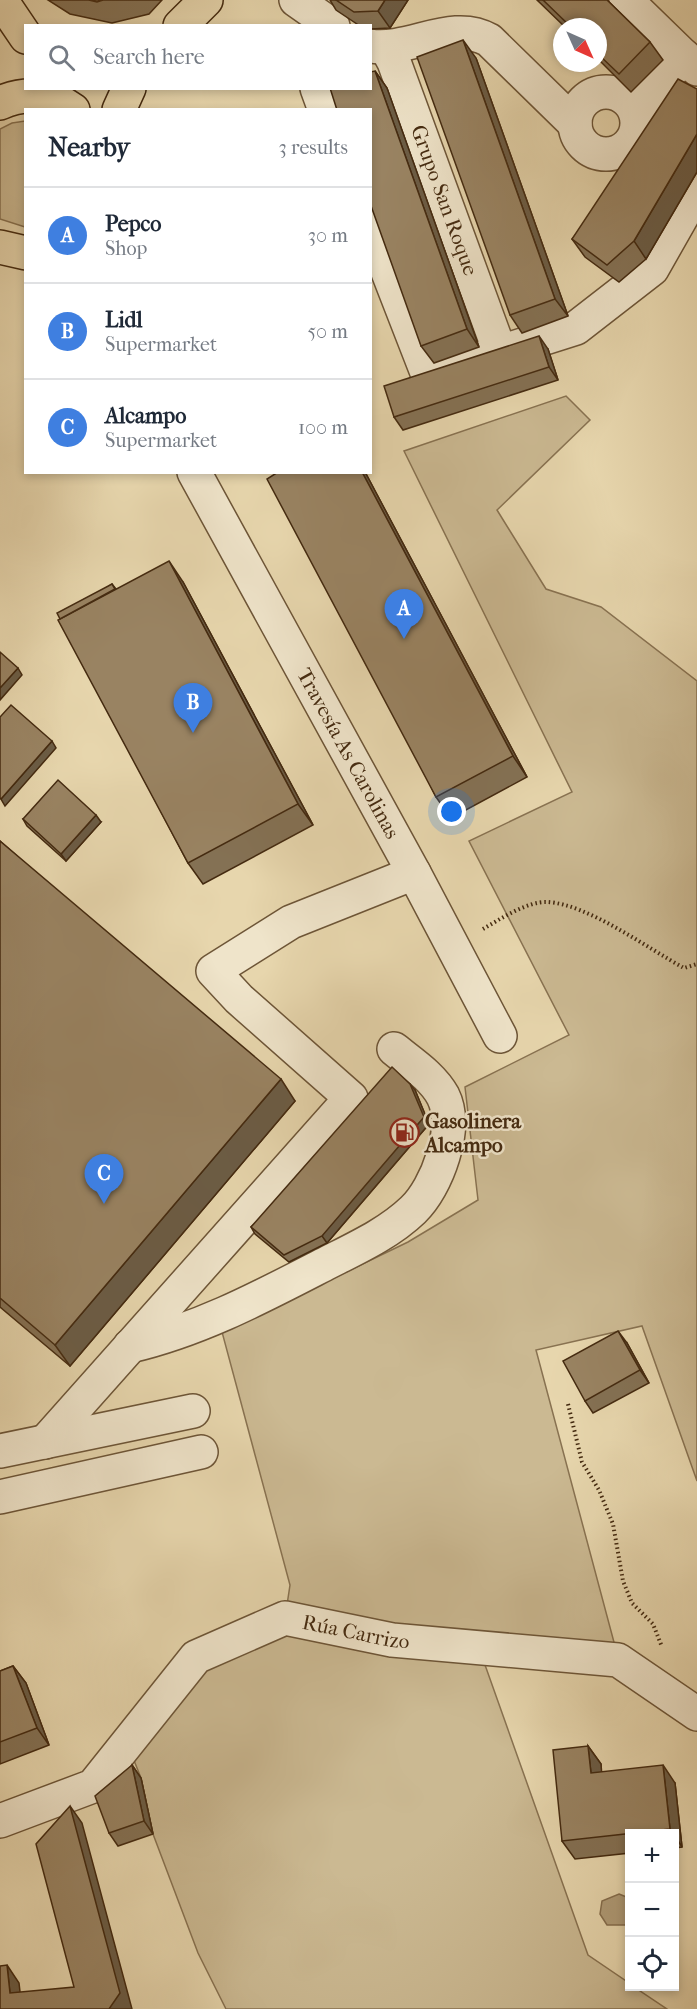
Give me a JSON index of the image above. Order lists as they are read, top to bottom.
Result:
{
  "streets": {
    "street": ["Grupo San Roque", "Travesía As Carolinas", "Rúa Carrizo"]
  },
  "places": {
    "fuel station": ["Gasolinera Alcampo"]
  },
  "north": "bottom right",
  "page": {
    "search": "Search here",
    "heading": ["Nearby", "3 results"],
    "list": [
      {
        "mark": "A",
        "name": "Pepco",
        "note": "Shop",
        "value": "30 m"
      },
      {
        "mark": "B",
        "name": "Lidl",
        "note": "Supermarket",
        "value": "50 m"
      },
      {
        "mark": "C",
        "name": "Alcampo",
        "note": "Supermarket",
        "value": "100 m"
      }
    ],
    "pins": ["A", "B", "C"],
    "map_buttons": ["+", "−"]
  }
}
